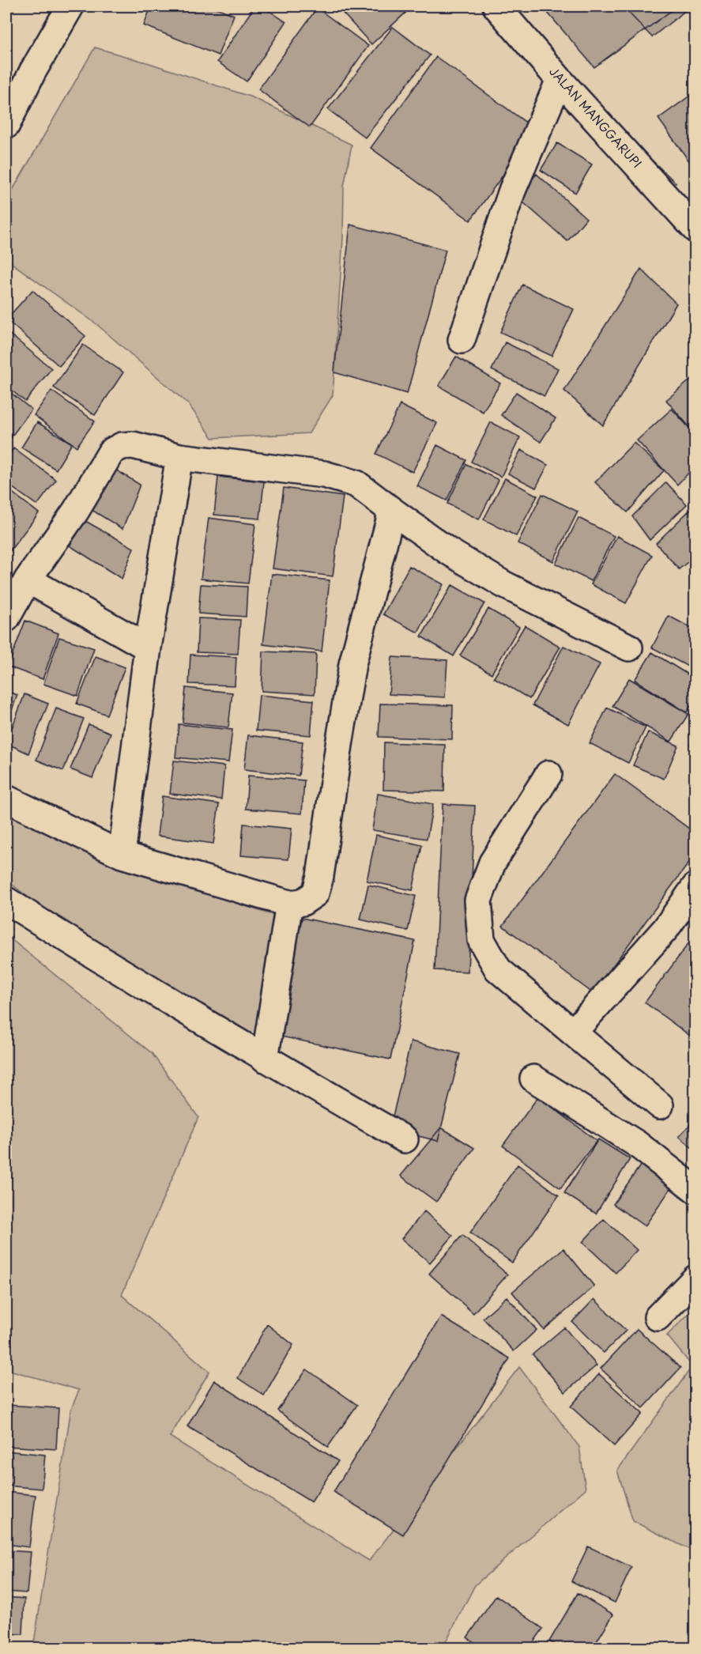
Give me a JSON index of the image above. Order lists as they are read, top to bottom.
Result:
{
  "streets": {
    "street": ["JALAN MANGGARUPI"]
  }
}
